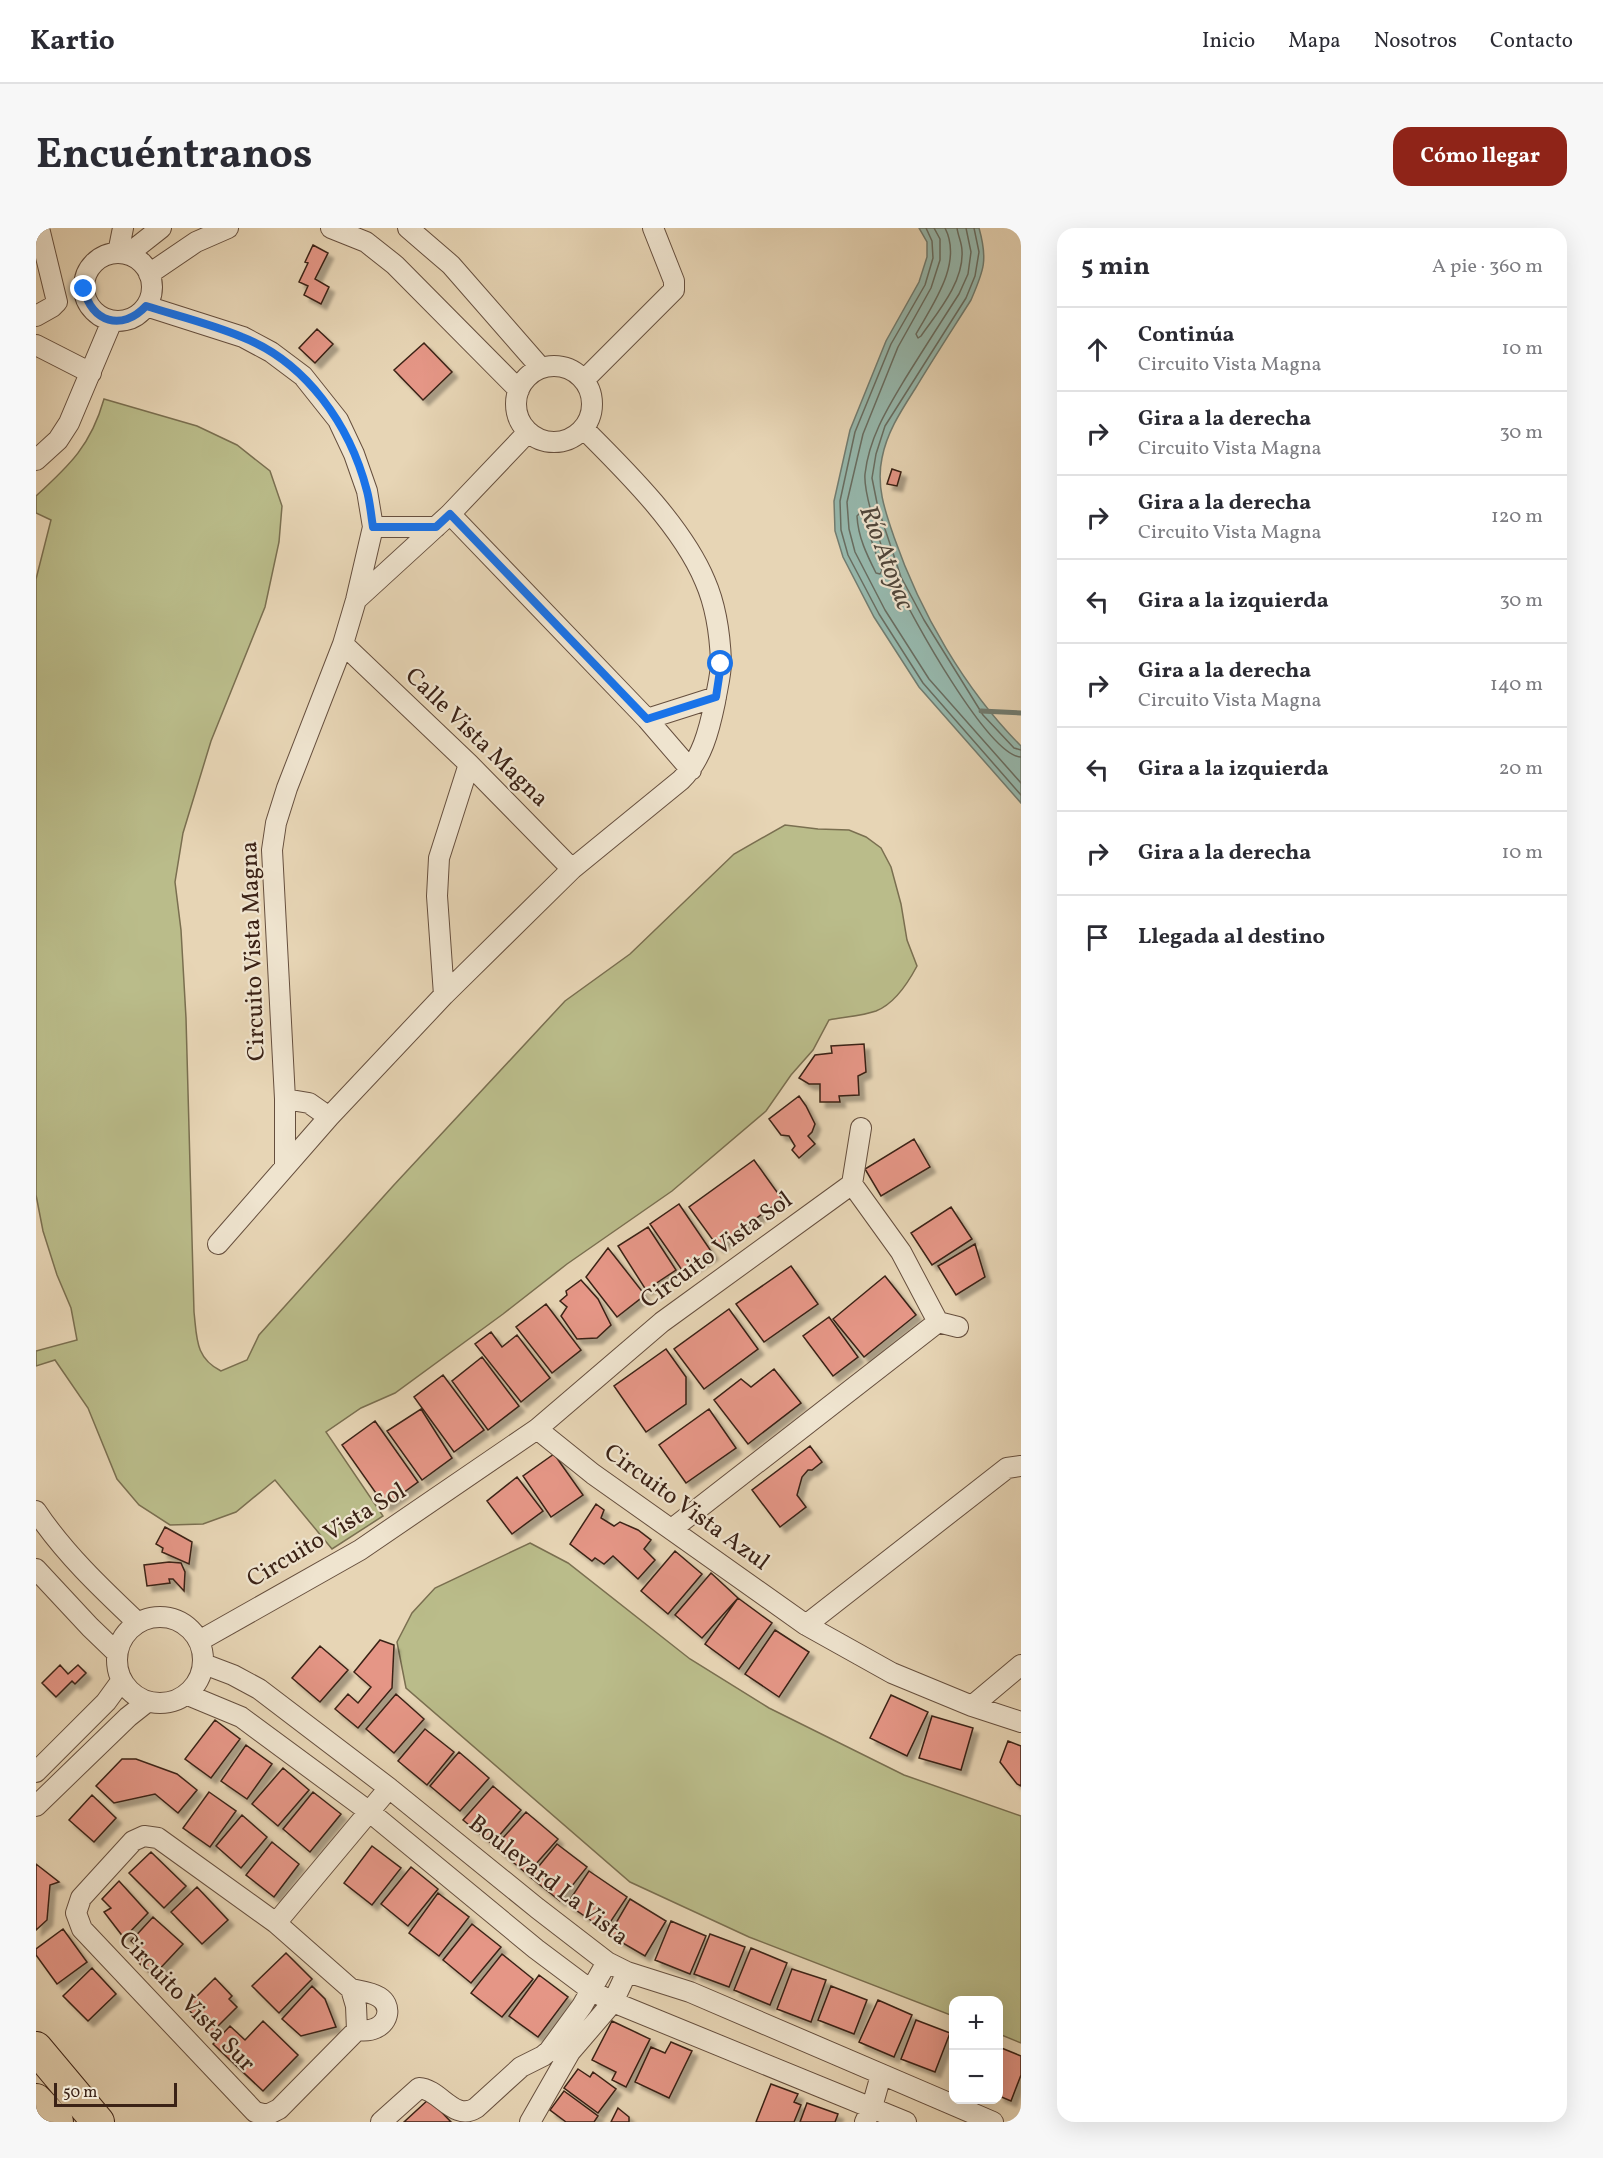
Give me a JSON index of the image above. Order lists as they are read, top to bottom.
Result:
{
  "streets": {
    "street": [
      "Calle Vista Magna",
      "Circuito Vista Magna",
      "Circuito Vista Sol",
      "Circuito Vista Azul",
      "Boulevard La Vista",
      "Circuito Vista Sur"
    ]
  },
  "crossings": [
    ["Calle Vista Magna", "Circuito Vista Magna"],
    ["Circuito Vista Sol", "Circuito Vista Azul"],
    ["Circuito Vista Sol", "Boulevard La Vista"]
  ],
  "water": ["Río Atoyac"],
  "scale_bar": "50 m",
  "page": {
    "header": "Kartio",
    "nav": [
      "Inicio",
      "Mapa",
      "Nosotros",
      "Contacto"
    ],
    "title": "Encuéntranos",
    "buttons": "Cómo llegar",
    "heading": ["5 min", "A pie · 360 m"],
    "list": [
      ["Continúa", "Circuito Vista Magna", "10 m"],
      ["Gira a la derecha", "Circuito Vista Magna", "30 m"],
      ["Gira a la derecha", "Circuito Vista Magna", "120 m"],
      ["Gira a la izquierda", "30 m"],
      ["Gira a la derecha", "Circuito Vista Magna", "140 m"],
      ["Gira a la izquierda", "20 m"],
      ["Gira a la derecha", "10 m"],
      "Llegada al destino"
    ],
    "map_buttons": ["+", "−"],
    "scale": "50 m"
  }
}
